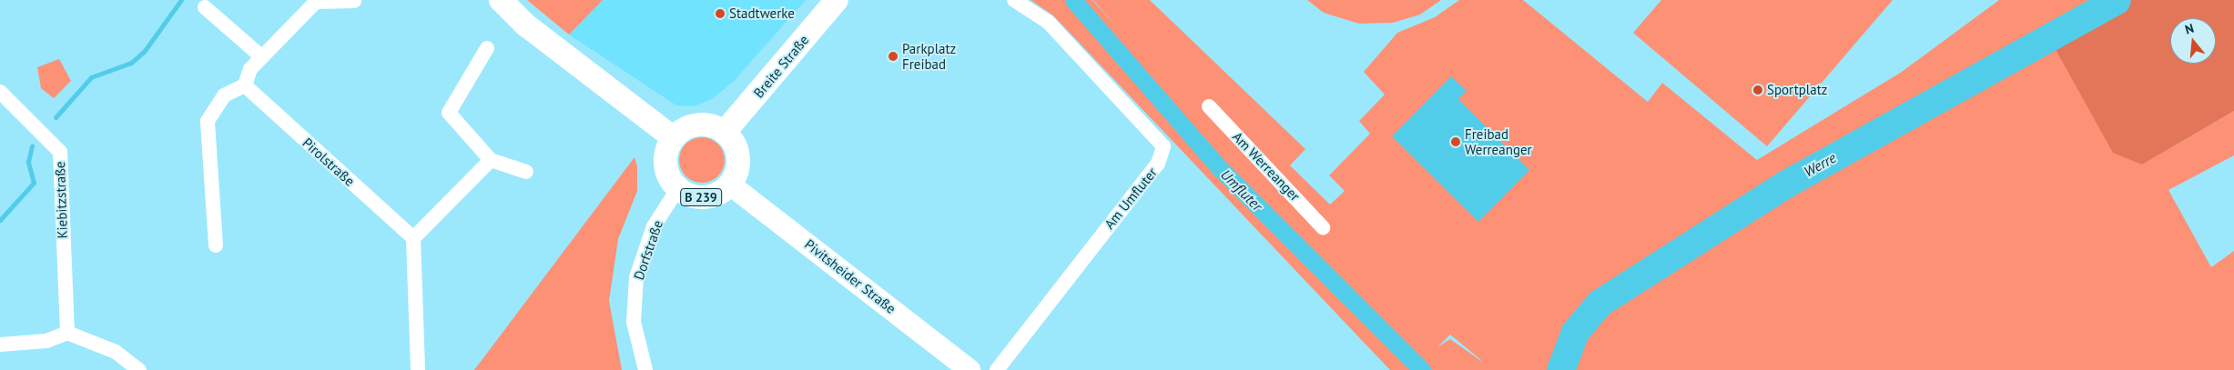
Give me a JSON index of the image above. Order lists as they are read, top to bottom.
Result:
{
  "streets": {
    "main road": ["Breite Straße", "B 239", "Pivitsheider Straße"],
    "street": [
      "Pirolstraße",
      "Am Werreanger",
      "Am Umfluter",
      "Kiebitzstraße",
      "Dorfstraße"
    ]
  },
  "crossings": [
    ["Breite Straße", "B 239"],
    ["Breite Straße", "Dorfstraße"],
    ["Breite Straße", "Pivitsheider Straße"],
    ["B 239", "Dorfstraße"],
    ["B 239", "Pivitsheider Straße"],
    ["Dorfstraße", "Pivitsheider Straße"]
  ],
  "water": ["Werre", "Umfluter"],
  "places": [
    "Stadtwerke",
    "Parkplatz Freibad",
    "Sportplatz",
    "Freibad Werreanger"
  ],
  "north": "top"
}
